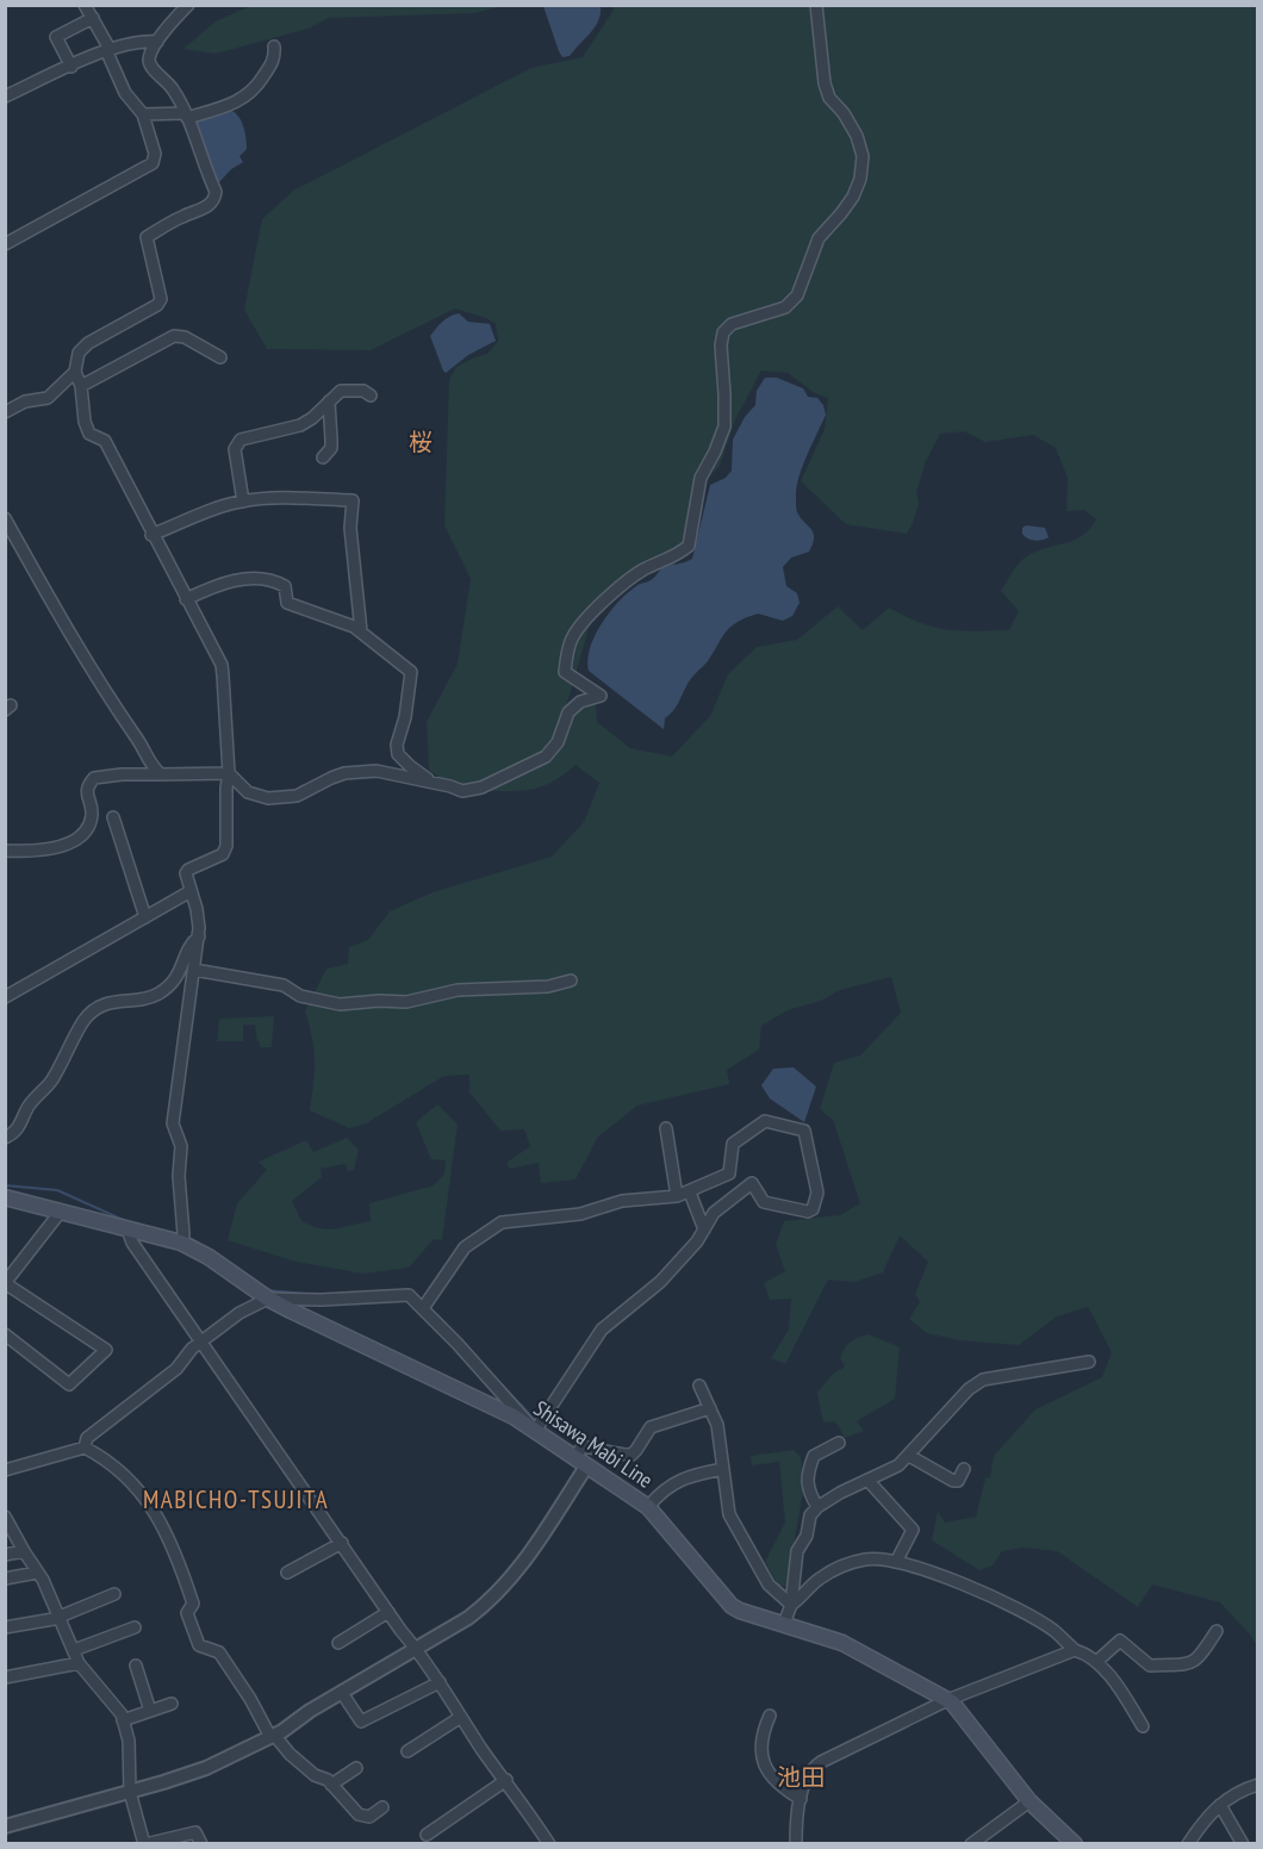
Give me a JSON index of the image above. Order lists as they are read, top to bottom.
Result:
{
  "streets": {
    "main road": ["Shisawa Mabi Line"]
  },
  "districts": ["桜", "MABICHO-TSUJITA", "池田"]
}
